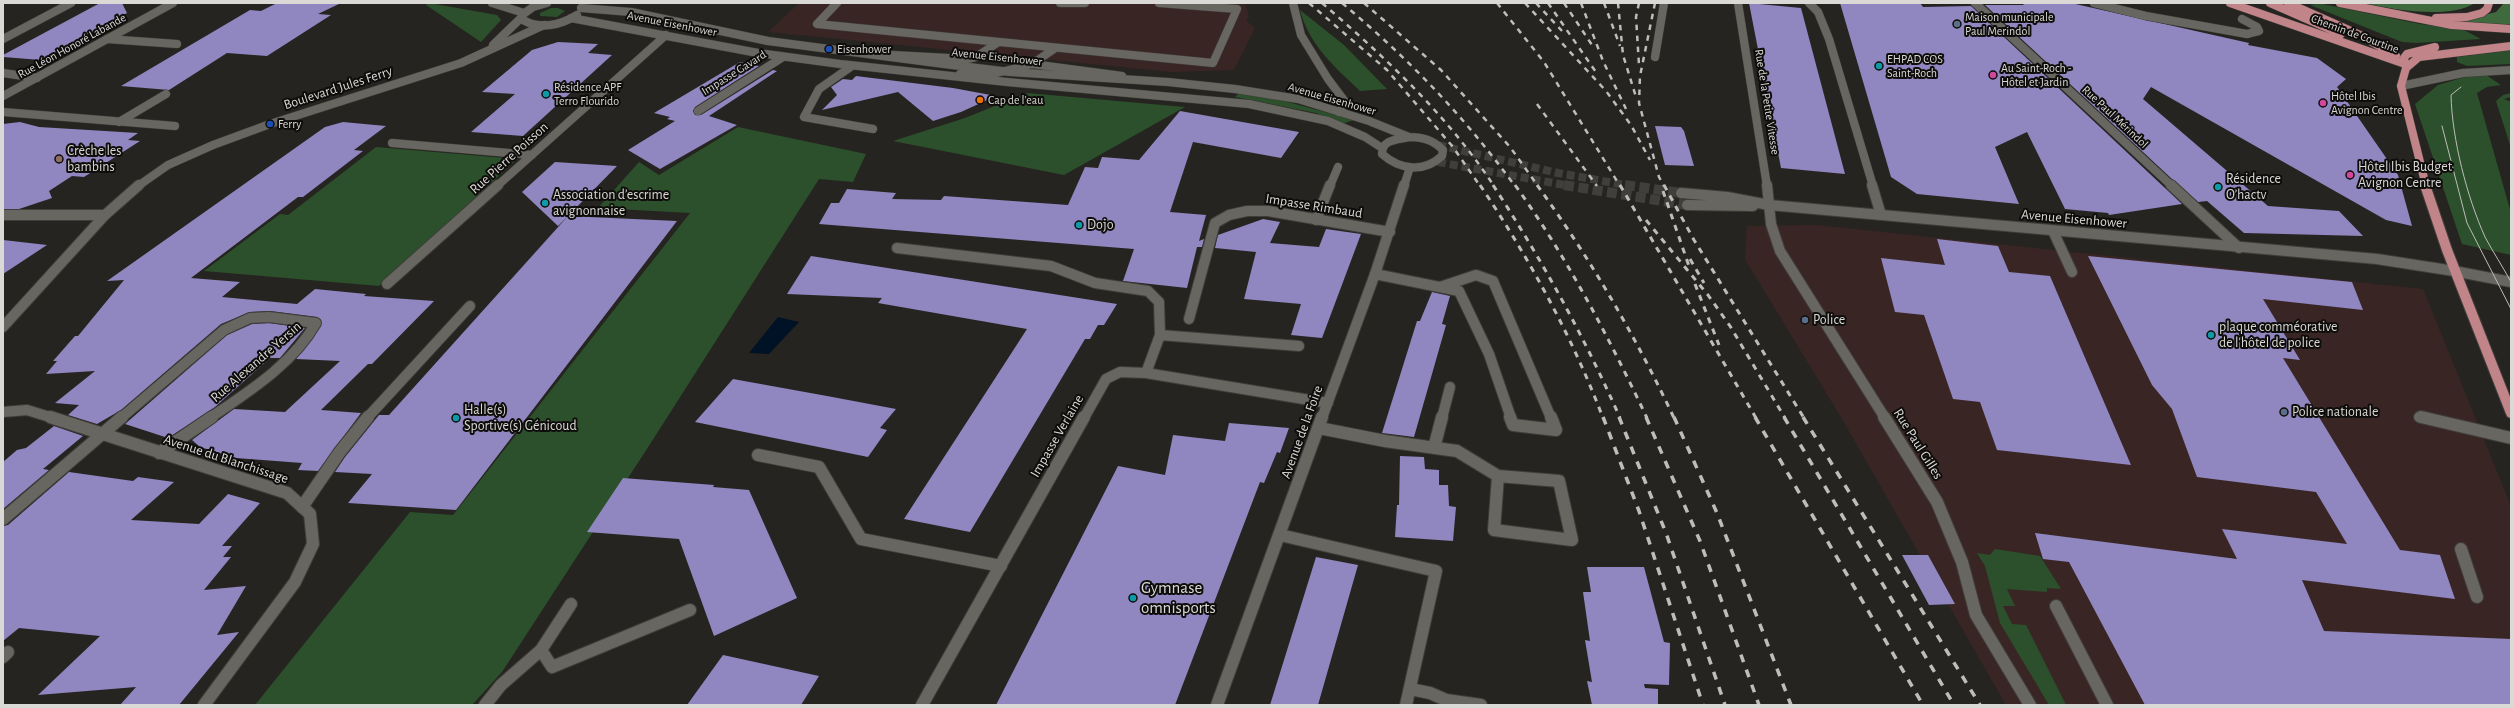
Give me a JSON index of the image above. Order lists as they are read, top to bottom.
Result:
{
  "streets": {
    "main road": ["Chemin de Courtine"],
    "street": [
      "Avenue Eisenhower",
      "Rue Léon Honoré Labande",
      "Impasse Gavard",
      "Boulevard Jules Ferry",
      "Rue de la Petite Vitesse",
      "Rue Paul Mérindol",
      "Rue Pierre Poisson",
      "Impasse Rimbaud",
      "Rue Alexandre Yersin",
      "Avenue de la Foire",
      "Impasse Verlaine",
      "Rue Paul Gilles",
      "Avenue du Blanchissage"
    ]
  },
  "crossings": [
    ["Avenue Eisenhower", "Impasse Gavard"],
    ["Avenue Eisenhower", "Boulevard Jules Ferry"],
    ["Avenue Eisenhower", "Rue de la Petite Vitesse"],
    ["Avenue Eisenhower", "Rue Paul Mérindol"],
    ["Avenue Eisenhower", "Rue Pierre Poisson"],
    ["Avenue Eisenhower", "Avenue de la Foire"],
    ["Avenue Eisenhower", "Rue Paul Gilles"],
    ["Rue de la Petite Vitesse", "Rue Paul Gilles"],
    ["Impasse Rimbaud", "Avenue de la Foire"],
    ["Rue Alexandre Yersin", "Avenue du Blanchissage"],
    ["Avenue de la Foire", "Impasse Verlaine"]
  ],
  "places": [
    "Maison municipale Paul Merindol",
    "Eisenhower",
    "EHPAD COS Saint-Roch",
    "Au Saint-Roch - Hôtel et Jardin",
    "Résidence APF Terro Flourido",
    "Cap de l’eau",
    "Hôtel Ibis Avignon Centre",
    "Ferry",
    "Crèche les bambins",
    "Hôtel Ibis Budget Avignon Centre",
    "Résidence O’hactv",
    "Association d’escrime avignonnaise",
    "Dojo",
    "Police",
    "plaque comméorative de l'hôtel de police",
    "Police nationale",
    "Halle(s) Sportive(s) Génicoud",
    "Gymnase omnisports"
  ]
}
